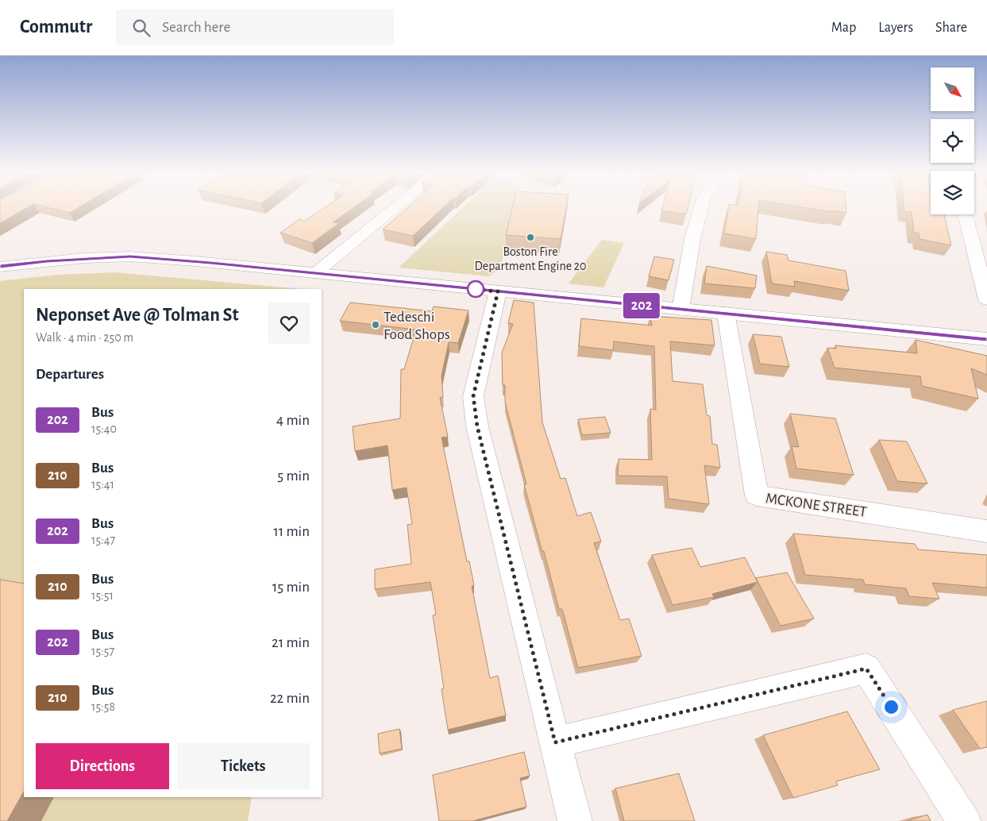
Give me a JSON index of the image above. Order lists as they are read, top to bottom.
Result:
{
  "streets": {
    "street": ["MCKONE STREET"]
  },
  "places": ["Boston Fire Department Engine 20", "Tedeschi Food Shops"],
  "lines": ["bus line 202"],
  "north": "bottom right",
  "page": {
    "header": "Commutr",
    "search": "Search here",
    "nav": ["Map", "Layers", "Share"],
    "on_map": "202",
    "heading": [
      ["Neponset Ave @ Tolman St", "Walk · 4 min · 250 m"],
      "Departures"
    ],
    "list": [
      {
        "mark": "202",
        "name": "Bus",
        "note": "15:40",
        "value": "4 min"
      },
      {
        "mark": "210",
        "name": "Bus",
        "note": "15:41",
        "value": "5 min"
      },
      {
        "mark": "202",
        "name": "Bus",
        "note": "15:47",
        "value": "11 min"
      },
      {
        "mark": "210",
        "name": "Bus",
        "note": "15:51",
        "value": "15 min"
      },
      {
        "mark": "202",
        "name": "Bus",
        "note": "15:57",
        "value": "21 min"
      },
      {
        "mark": "210",
        "name": "Bus",
        "note": "15:58",
        "value": "22 min"
      }
    ],
    "buttons": ["Directions", "Tickets"]
  }
}
